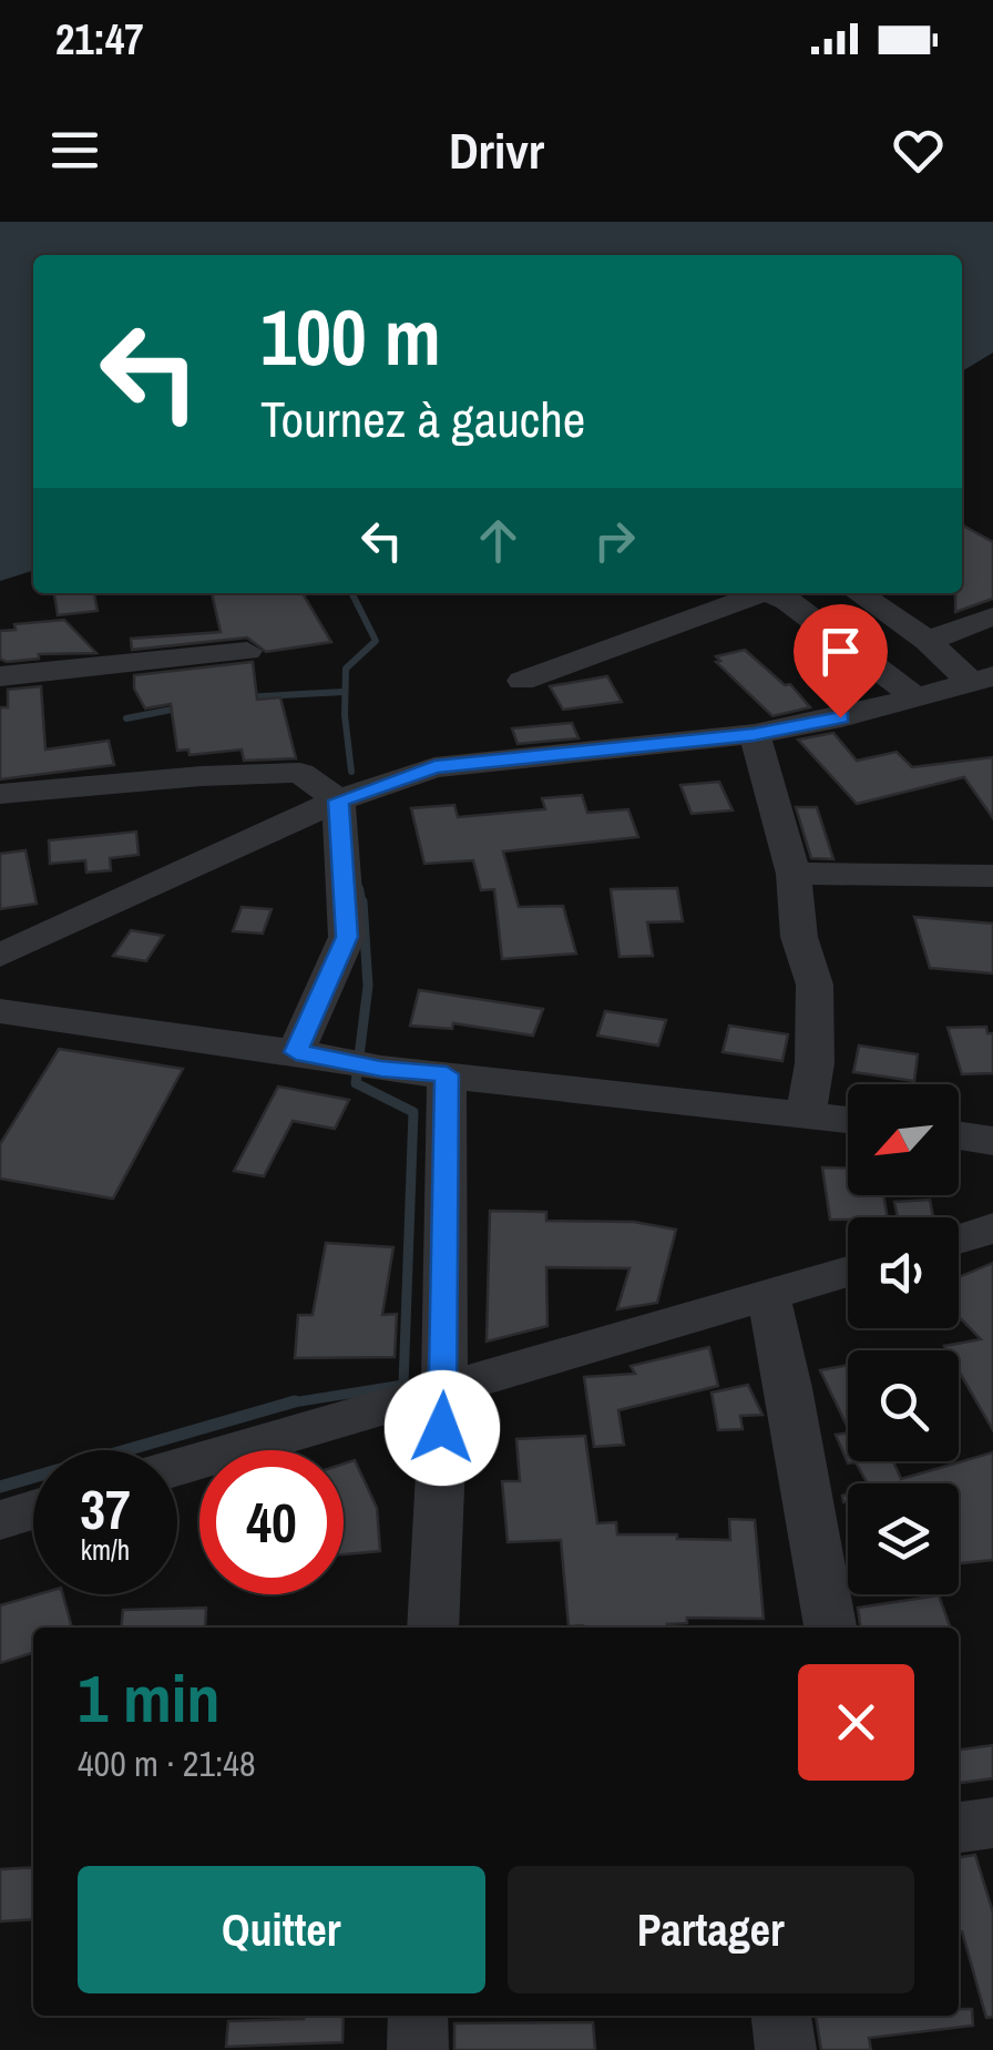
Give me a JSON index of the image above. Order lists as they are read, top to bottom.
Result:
{
  "north": "bottom left",
  "page": {
    "status": "21:47",
    "header": "Drivr",
    "turn": ["100 m", "Tournez à gauche"],
    "speed": "37 km/h",
    "limit": "40",
    "heading": ["1 min", "400 m · 21:48"],
    "buttons": ["Quitter", "Partager"]
  }
}
